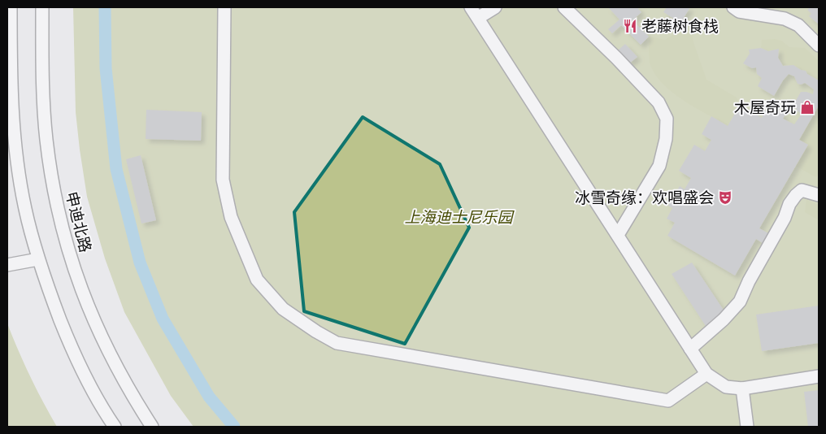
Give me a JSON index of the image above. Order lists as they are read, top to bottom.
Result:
{
  "streets": {
    "street": ["申迪北路"]
  },
  "parks": ["上海迪士尼乐园"],
  "places": {
    "restaurant": ["老藤树食栈"],
    "shop": ["木屋奇玩"],
    "theatre": ["冰雪奇缘：欢唱盛会"]
  }
}
